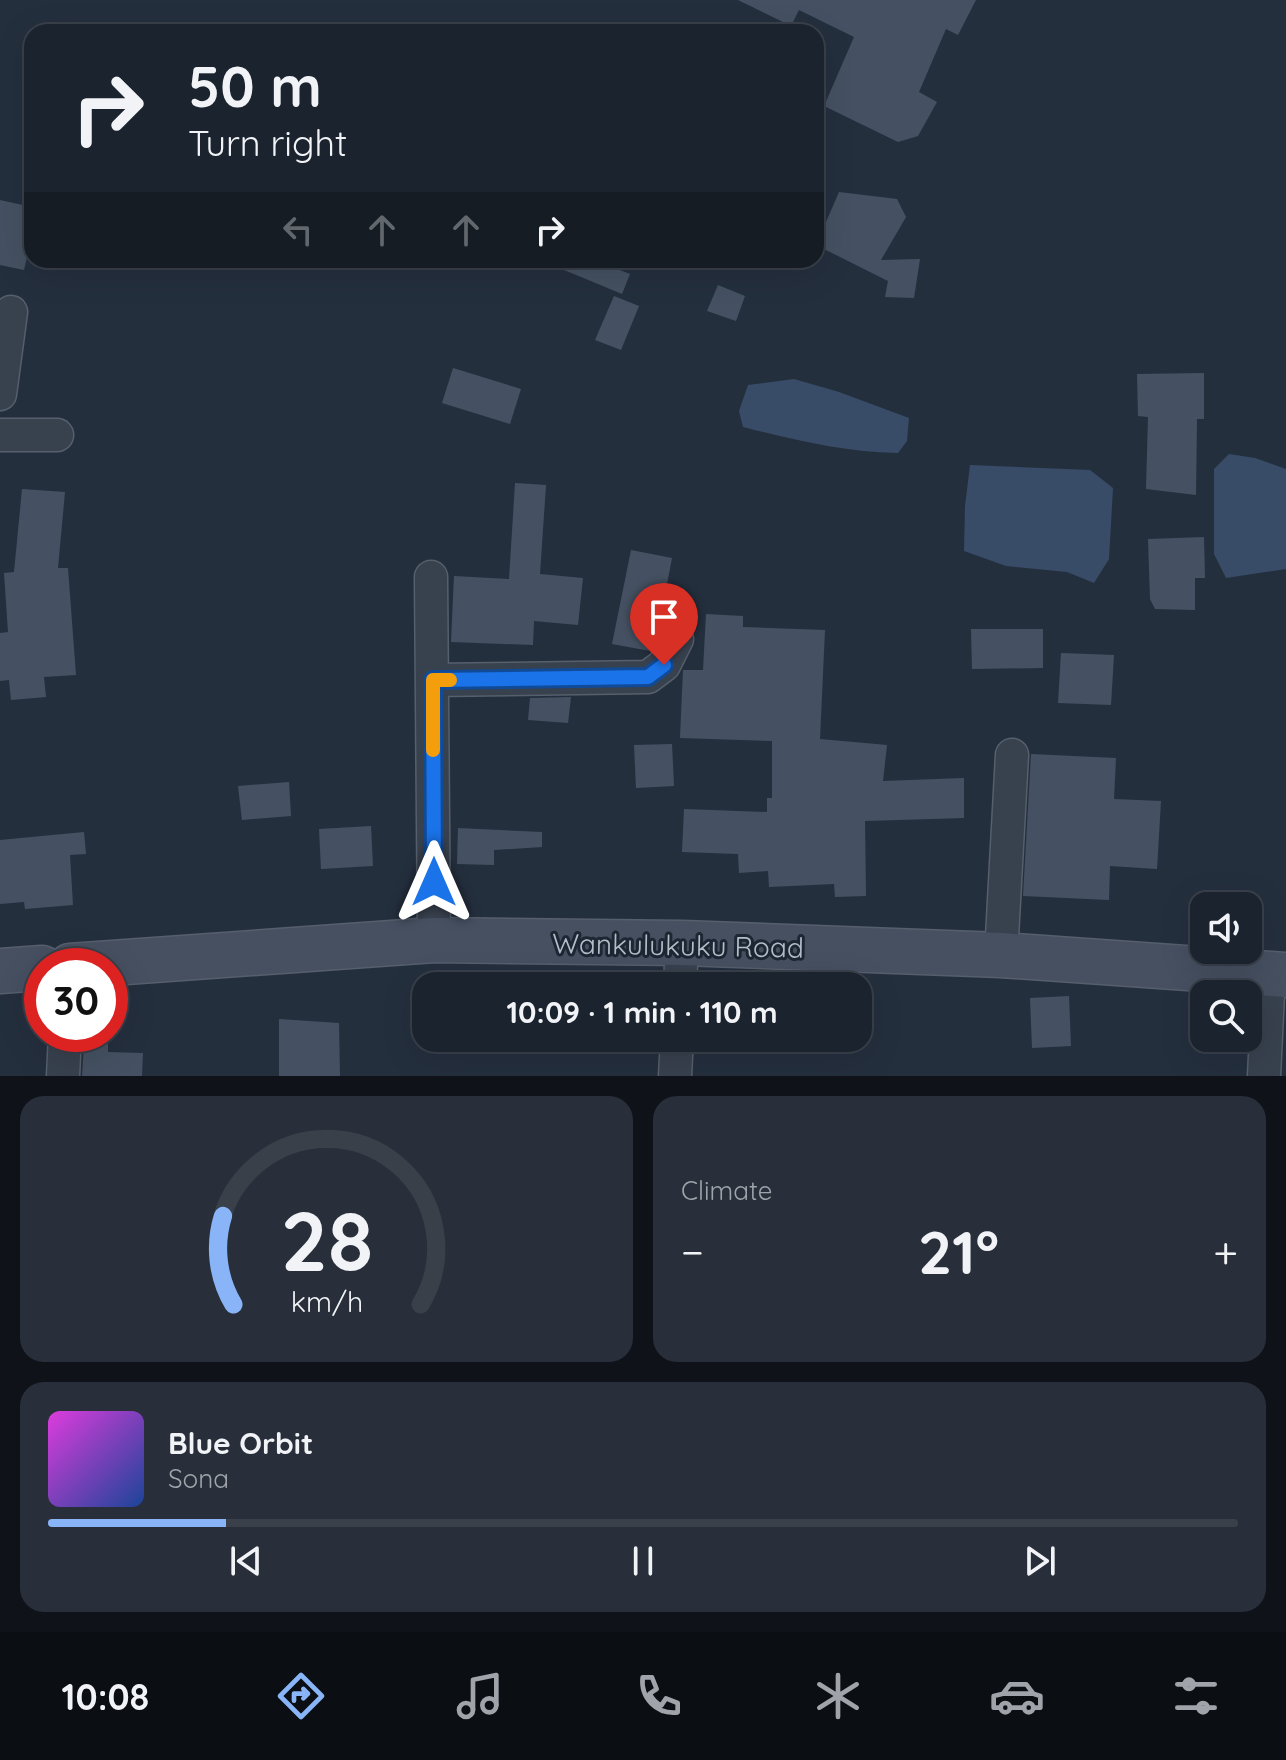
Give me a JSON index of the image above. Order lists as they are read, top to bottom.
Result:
{
  "streets": {
    "main road": ["Wankulukuku Road"]
  },
  "page": {
    "turn": ["50 m", "Turn right"],
    "limit": "30",
    "trip": "10:09 · 1 min · 110 m",
    "tile": "Climate",
    "heat": ["−", "21°", "+"],
    "song": ["Blue Orbit", "Sona"],
    "tabs": "10:08",
    "gauge": ["28", "km/h"]
  }
}
